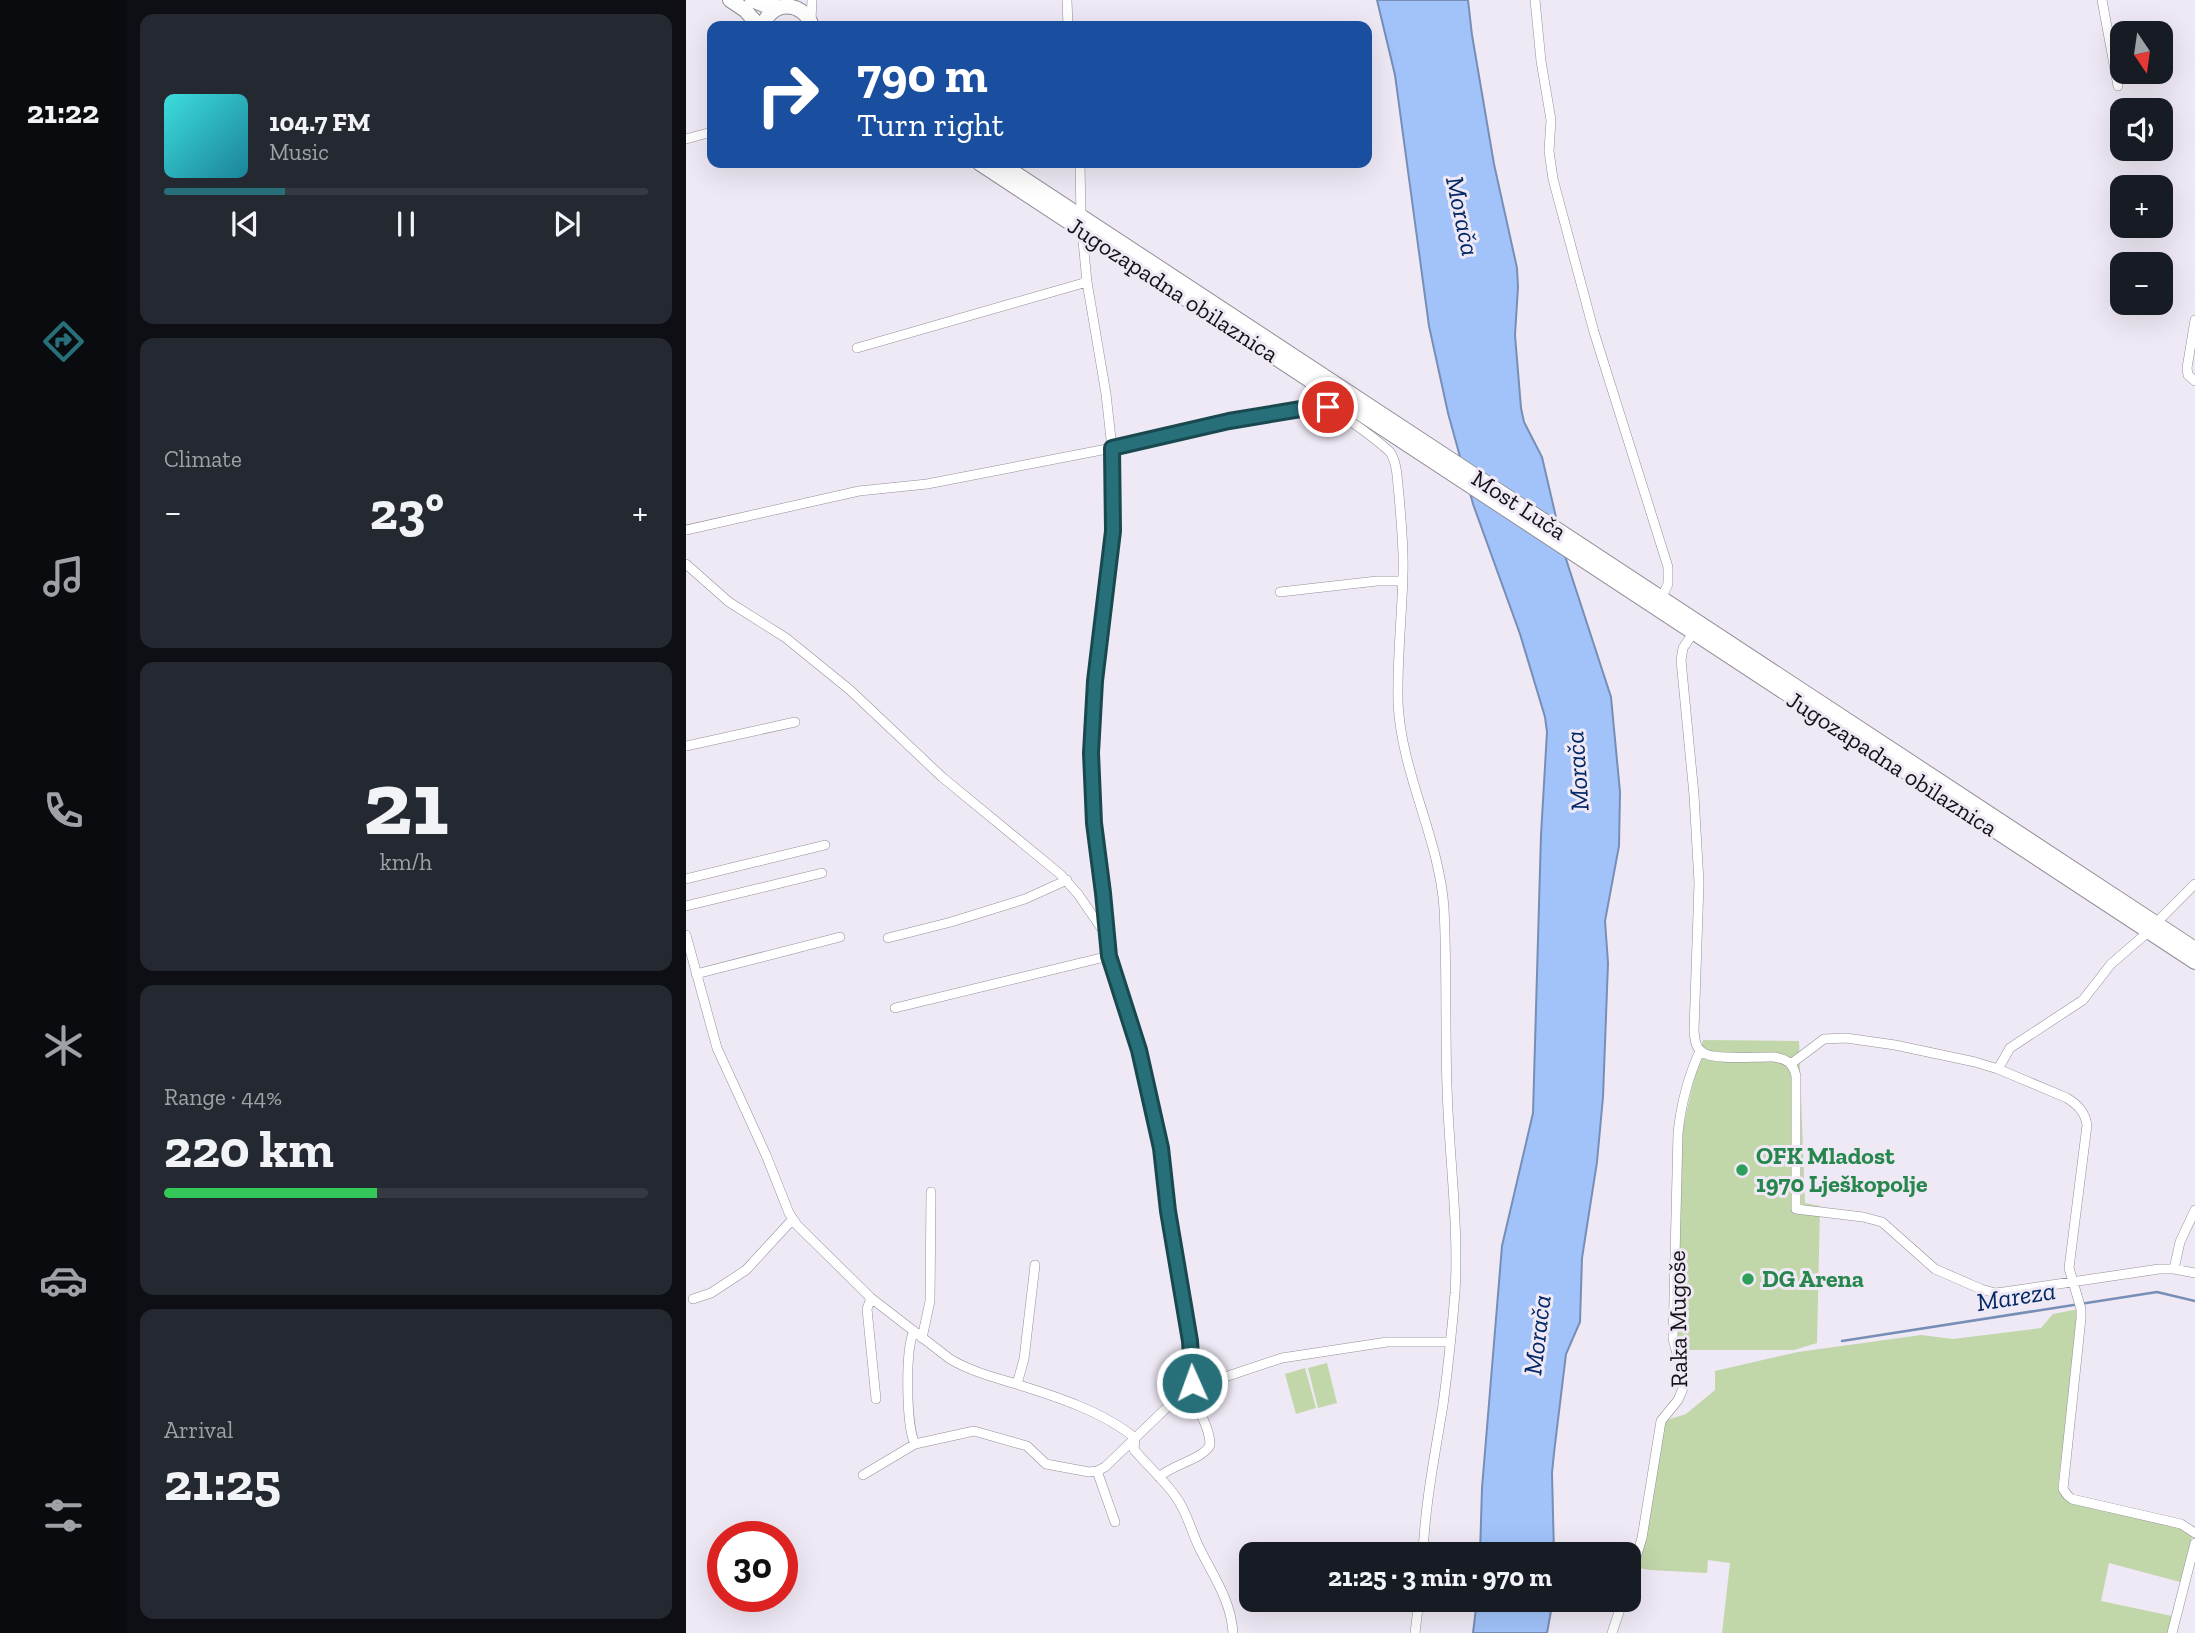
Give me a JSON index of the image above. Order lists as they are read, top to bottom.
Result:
{
  "streets": {
    "main road": ["Jugozapadna obilaznica", "Most Luča"],
    "street": ["Raka Mugoše"]
  },
  "crossings": [
    ["Jugozapadna obilaznica", "Most Luča"]
  ],
  "water": ["Morača", "Mareza"],
  "places": ["OFK Mladost 1970 Lješkopolje", "DG Arena"],
  "north": "bottom",
  "page": {
    "tabs": "21:22",
    "map_buttons": ["+", "−"],
    "turn": ["790 m", "Turn right"],
    "song": ["104.7 FM", "Music"],
    "tile": [
      "Climate",
      ["21", "km/h"],
      ["Range · 44%", "220 km"],
      ["Arrival", "21:25"]
    ],
    "heat": ["−", "23°", "+"],
    "limit": "30",
    "trip": "21:25 · 3 min · 970 m"
  }
}
